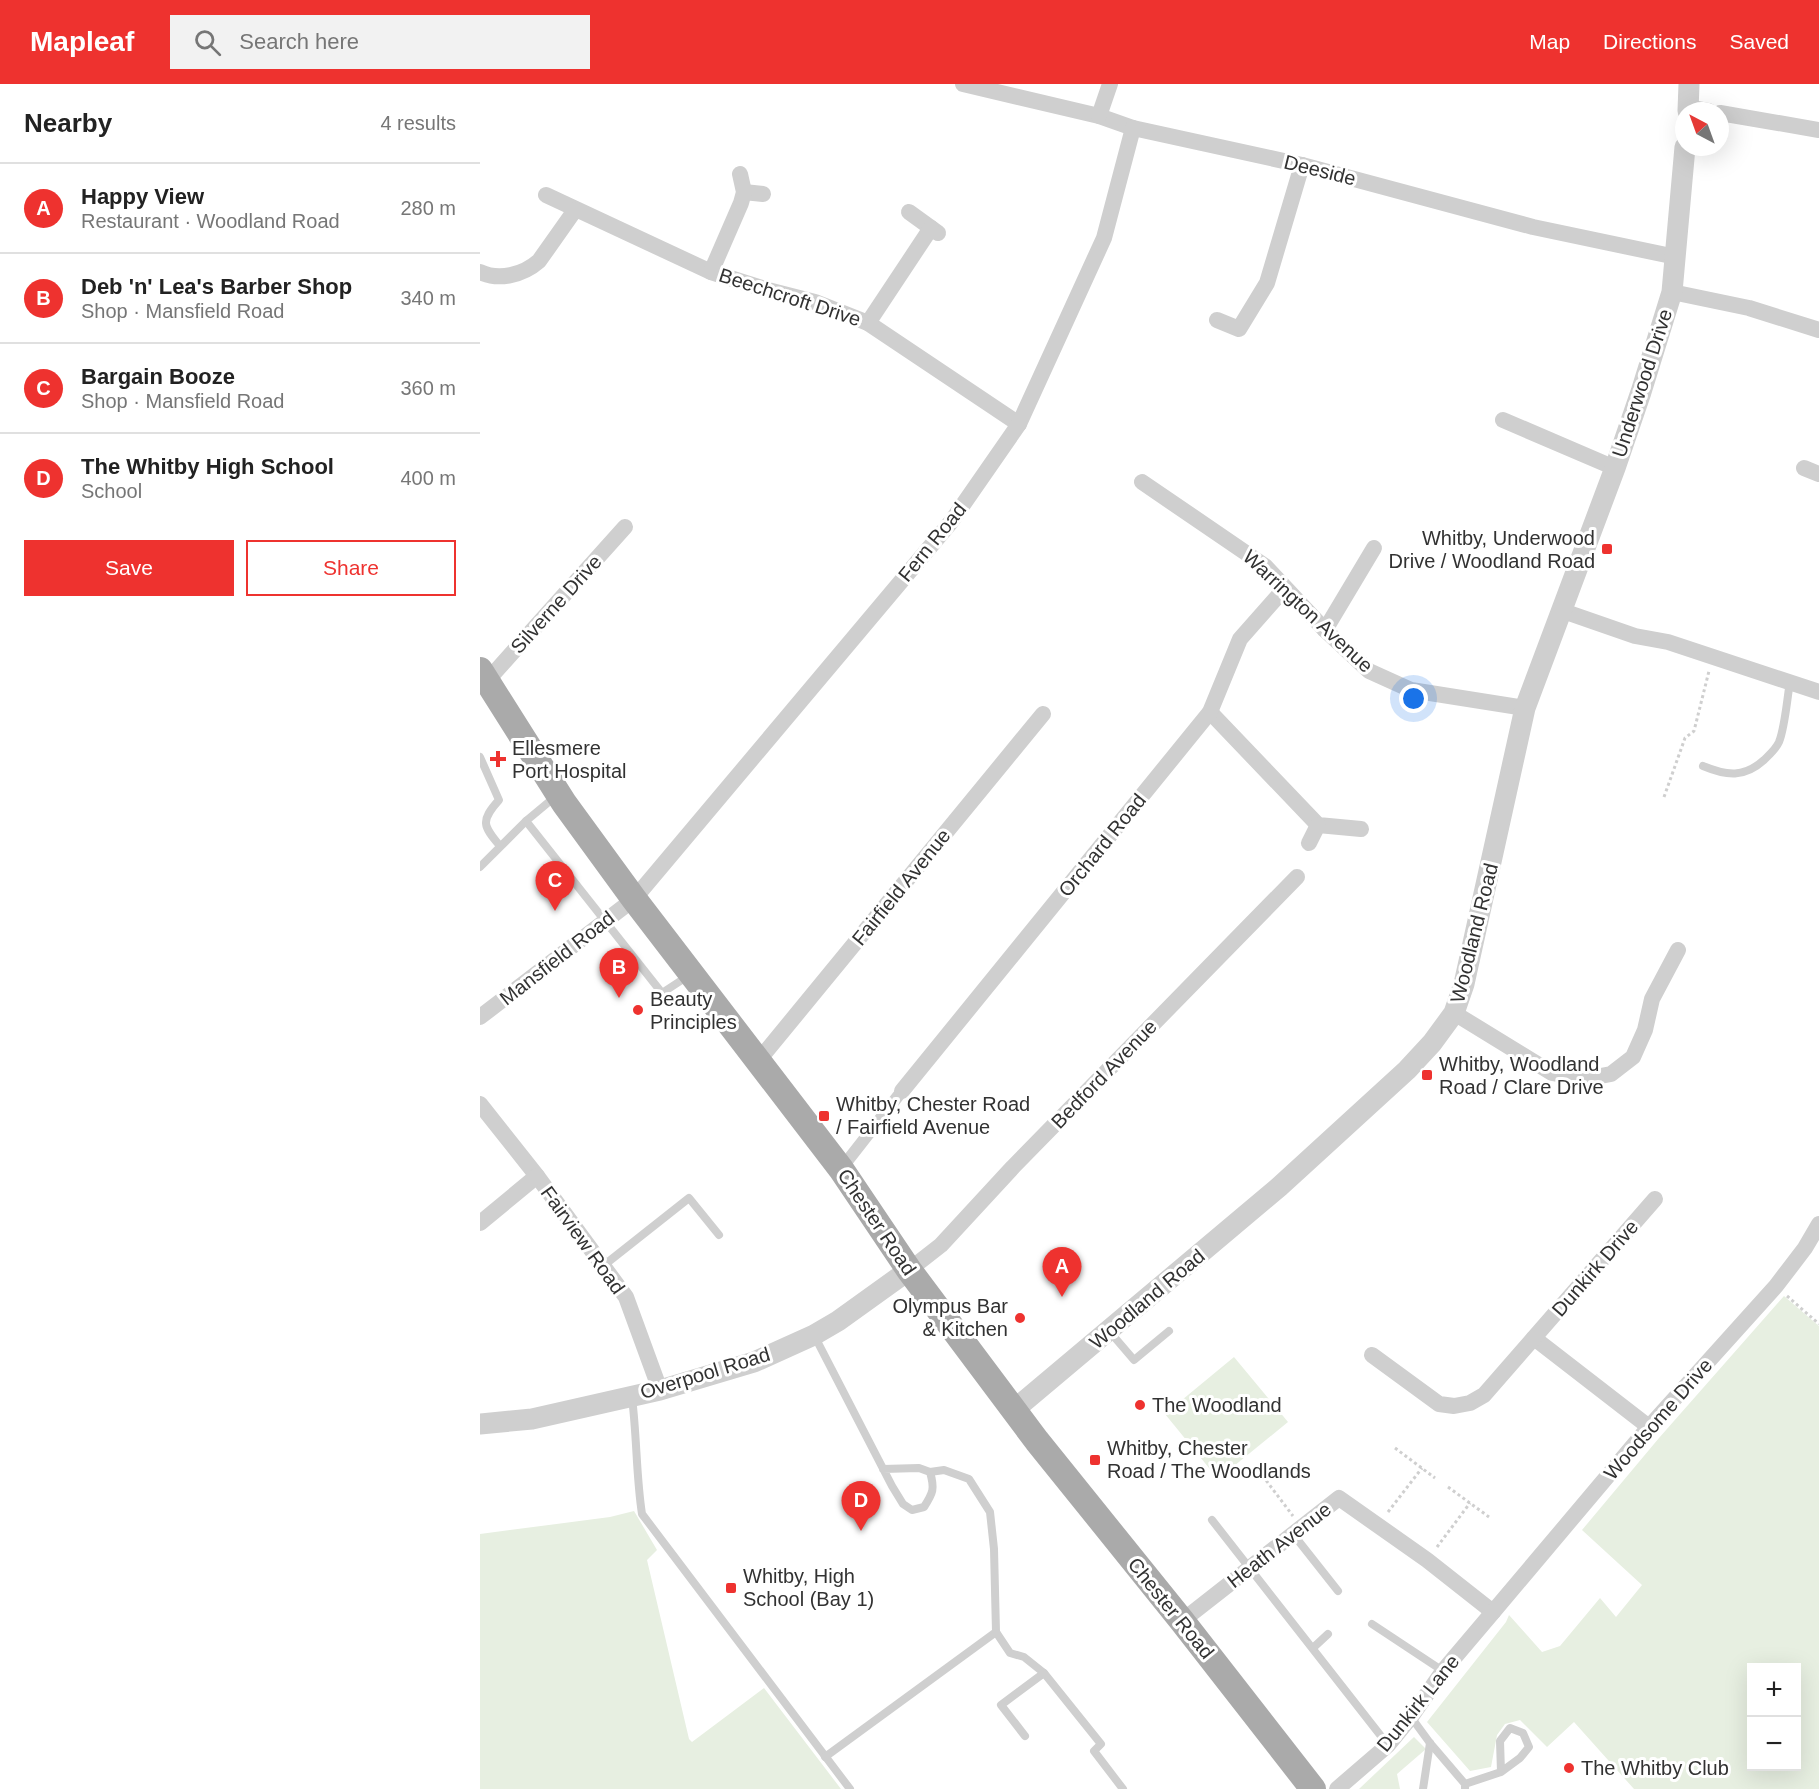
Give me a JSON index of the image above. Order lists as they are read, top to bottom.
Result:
{
  "streets": {
    "main road": ["Chester Road"],
    "street": [
      "Deeside",
      "Beechcroft Drive",
      "Underwood Drive",
      "Fern Road",
      "Silverne Drive",
      "Warrington Avenue",
      "Orchard Road",
      "Fairfield Avenue",
      "Woodland Road",
      "Mansfield Road",
      "Bedford Avenue",
      "Fairview Road",
      "Dunkirk Drive",
      "Overpool Road",
      "Woodsome Drive",
      "Heath Avenue",
      "Dunkirk Lane"
    ]
  },
  "crossings": [
    ["Deeside", "Underwood Drive"],
    ["Deeside", "Fern Road"],
    ["Beechcroft Drive", "Fern Road"],
    ["Underwood Drive", "Woodland Road"],
    ["Fern Road", "Mansfield Road"],
    ["Fern Road", "Chester Road"],
    ["Silverne Drive", "Chester Road"],
    ["Warrington Avenue", "Orchard Road"],
    ["Warrington Avenue", "Woodland Road"],
    ["Fairfield Avenue", "Chester Road"],
    ["Woodland Road", "Chester Road"],
    ["Mansfield Road", "Chester Road"],
    ["Bedford Avenue", "Chester Road"],
    ["Bedford Avenue", "Overpool Road"],
    ["Chester Road", "Overpool Road"],
    ["Chester Road", "Heath Avenue"],
    ["Fairview Road", "Overpool Road"],
    ["Woodsome Drive", "Heath Avenue"],
    ["Woodsome Drive", "Dunkirk Lane"],
    ["Heath Avenue", "Dunkirk Lane"]
  ],
  "places": {
    "transit": [
      "Whitby, Underwood Drive / Woodland Road",
      "Whitby, Woodland Road / Clare Drive",
      "Whitby, Chester Road / Fairfield Avenue",
      "Whitby, Chester Road / The Woodlands",
      "Whitby, High School (Bay 1)"
    ],
    "health": ["Ellesmere Port Hospital"],
    "other": [
      "Beauty Principles",
      "Olympus Bar & Kitchen",
      "The Woodland",
      "The Whitby Club"
    ]
  },
  "north": "top left",
  "page": {
    "header": "Mapleaf",
    "search": "Search here",
    "nav": ["Map", "Directions", "Saved"],
    "heading": ["Nearby", "4 results"],
    "list": [
      {
        "mark": "A",
        "name": "Happy View",
        "note": "Restaurant · Woodland Road",
        "value": "280 m"
      },
      {
        "mark": "B",
        "name": "Deb 'n' Lea's Barber Shop",
        "note": "Shop · Mansfield Road",
        "value": "340 m"
      },
      {
        "mark": "C",
        "name": "Bargain Booze",
        "note": "Shop · Mansfield Road",
        "value": "360 m"
      },
      {
        "mark": "D",
        "name": "The Whitby High School",
        "note": "School",
        "value": "400 m"
      }
    ],
    "buttons": ["Save", "Share"],
    "pins": [
      "C",
      "B",
      "A",
      "D"
    ],
    "map_buttons": ["+", "−"]
  }
}
